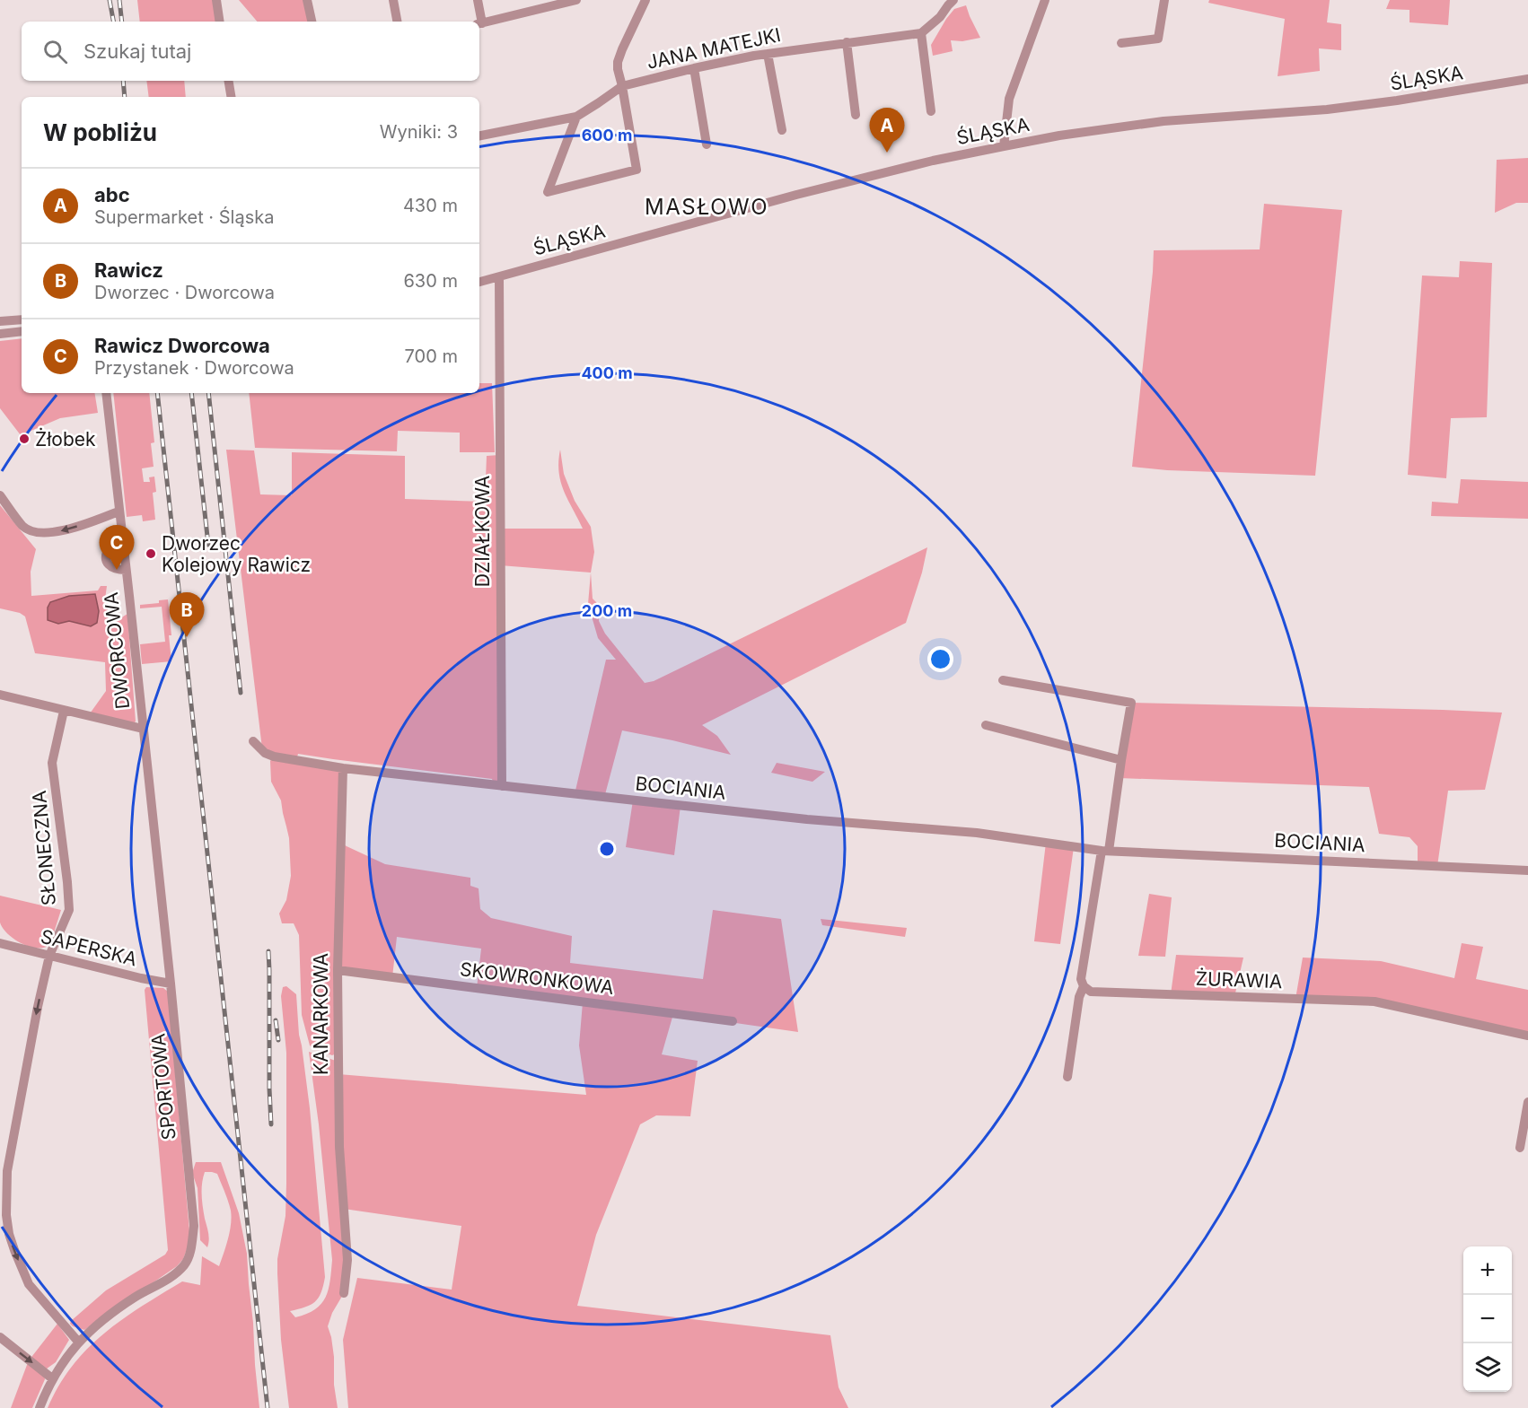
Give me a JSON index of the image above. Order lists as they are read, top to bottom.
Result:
{
  "streets": {
    "street": [
      "JANA MATEJKI",
      "ŚLĄSKA",
      "DZIAŁKOWA",
      "DWORCOWA",
      "BOCIANIA",
      "SŁONECZNA",
      "SAPERSKA",
      "SKOWRONKOWA",
      "ŻURAWIA",
      "KANARKOWA",
      "SPORTOWA"
    ]
  },
  "crossings": [
    ["ŚLĄSKA", "DZIAŁKOWA"],
    ["DZIAŁKOWA", "BOCIANIA"],
    ["DWORCOWA", "SPORTOWA"],
    ["BOCIANIA", "KANARKOWA"],
    ["SŁONECZNA", "SAPERSKA"],
    ["SŁONECZNA", "SPORTOWA"],
    ["SAPERSKA", "SPORTOWA"],
    ["SKOWRONKOWA", "KANARKOWA"]
  ],
  "one_way": ["SŁONECZNA"],
  "districts": ["MASŁOWO"],
  "places": ["Żłobek", "Dworzec Kolejowy Rawicz"],
  "page": {
    "search": "Szukaj tutaj",
    "heading": ["W pobliżu", "Wyniki: 3"],
    "pins": ["A", "C", "B"],
    "list": [
      {
        "mark": "A",
        "name": "abc",
        "note": "Supermarket · Śląska",
        "value": "430 m"
      },
      {
        "mark": "B",
        "name": "Rawicz",
        "note": "Dworzec · Dworcowa",
        "value": "630 m"
      },
      {
        "mark": "C",
        "name": "Rawicz Dworcowa",
        "note": "Przystanek · Dworcowa",
        "value": "700 m"
      }
    ],
    "map_buttons": ["+", "−"]
  },
  "rings": ["600 m", "400 m", "200 m"]
}
